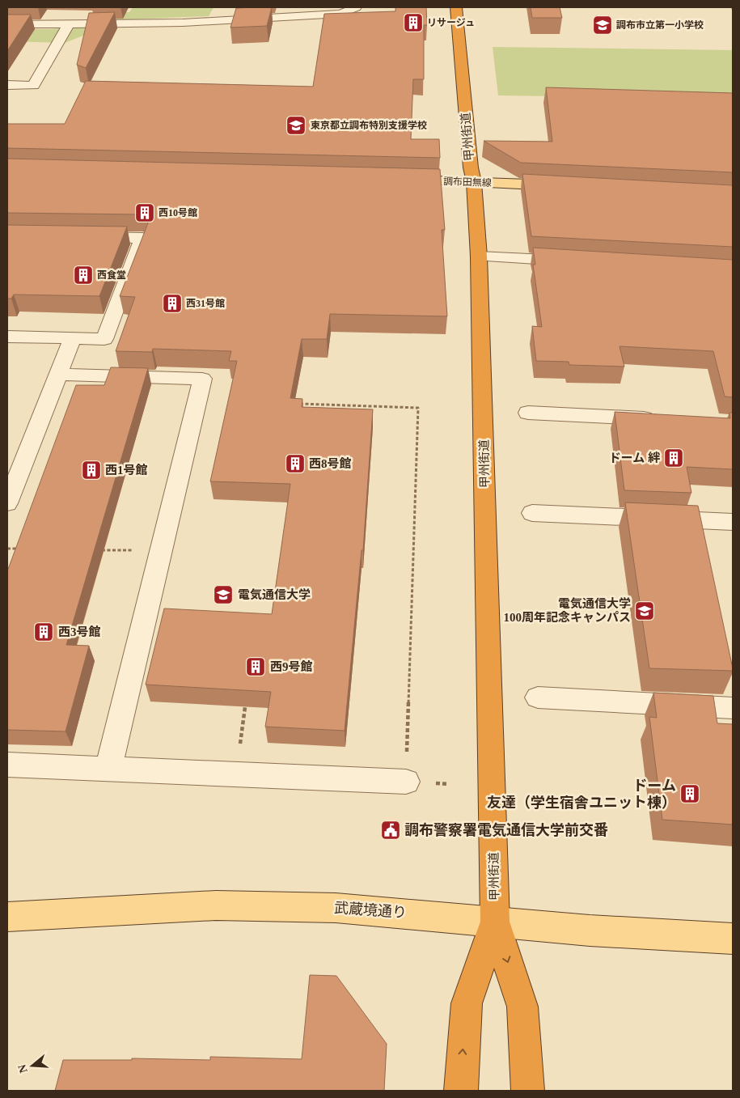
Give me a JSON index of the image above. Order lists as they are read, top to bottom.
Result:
{
  "streets": {
    "highway": ["甲州街道"],
    "main road": ["調布田無線", "武蔵境通り"]
  },
  "crossings": [
    ["甲州街道", "調布田無線"],
    ["甲州街道", "武蔵境通り"]
  ],
  "places": {
    "building": [
      "リサージュ",
      "西10号館",
      "西食堂",
      "西31号館",
      "ドーム 絆",
      "西8号館",
      "西1号館",
      "西3号館",
      "西9号館",
      "ドーム 友達（学生宿舎ユニット棟）"
    ],
    "school or university": [
      "調布市立第一小学校",
      "東京都立調布特別支援学校",
      "電気通信大学",
      "電気通信大学 100周年記念キャンパス"
    ],
    "public building": ["調布警察署電気通信大学前交番"]
  },
  "north": "left"
}
